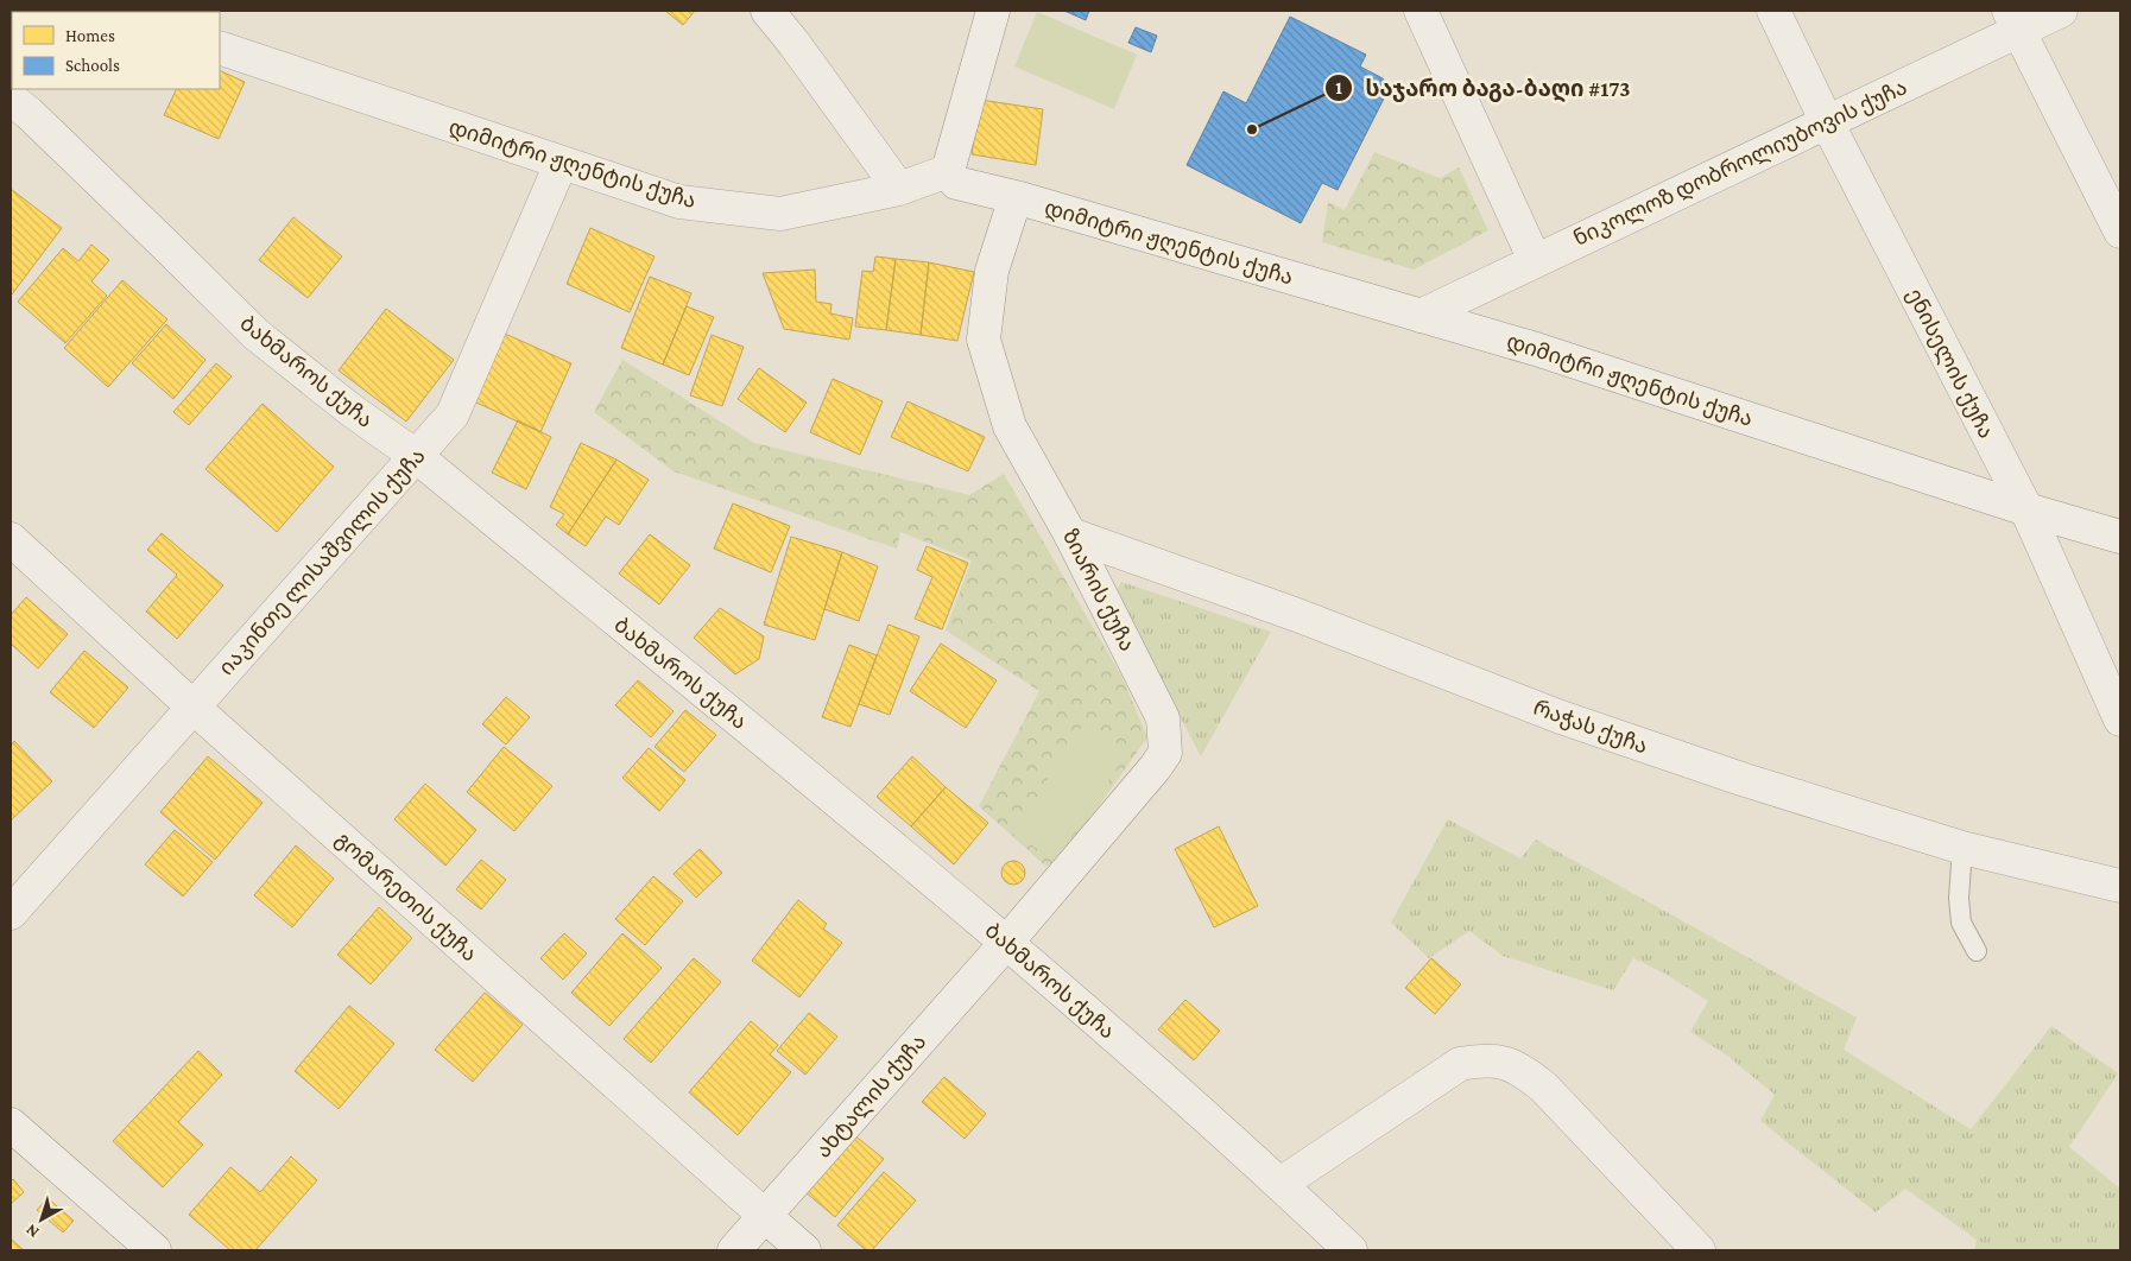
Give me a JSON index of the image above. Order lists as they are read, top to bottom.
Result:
{
  "streets": {
    "street": [
      "ნიკოლოზ დობროლიუბოვის ქუჩა",
      "დიმიტრი ჟღენტის ქუჩა",
      "ენისელის ქუჩა",
      "ბახმაროს ქუჩა",
      "იაკინთე ლისაშვილის ქუჩა",
      "ზიარის ქუჩა",
      "რაჭას ქუჩა",
      "გომარეთის ქუჩა",
      "ახტალის ქუჩა"
    ]
  },
  "crossings": [
    ["ნიკოლოზ დობროლიუბოვის ქუჩა", "დიმიტრი ჟღენტის ქუჩა"],
    ["ნიკოლოზ დობროლიუბოვის ქუჩა", "ენისელის ქუჩა"],
    ["დიმიტრი ჟღენტის ქუჩა", "ენისელის ქუჩა"],
    ["დიმიტრი ჟღენტის ქუჩა", "იაკინთე ლისაშვილის ქუჩა"],
    ["დიმიტრი ჟღენტის ქუჩა", "ზიარის ქუჩა"],
    ["ბახმაროს ქუჩა", "იაკინთე ლისაშვილის ქუჩა"],
    ["ბახმაროს ქუჩა", "ზიარის ქუჩა"],
    ["ბახმაროს ქუჩა", "ახტალის ქუჩა"],
    ["იაკინთე ლისაშვილის ქუჩა", "გომარეთის ქუჩა"],
    ["ზიარის ქუჩა", "რაჭას ქუჩა"],
    ["ზიარის ქუჩა", "ახტალის ქუჩა"],
    ["გომარეთის ქუჩა", "ახტალის ქუჩა"]
  ],
  "places": ["საჯარო ბაგა-ბაღი #173"],
  "legend": ["Homes", "Schools"],
  "north": "bottom left"
}
